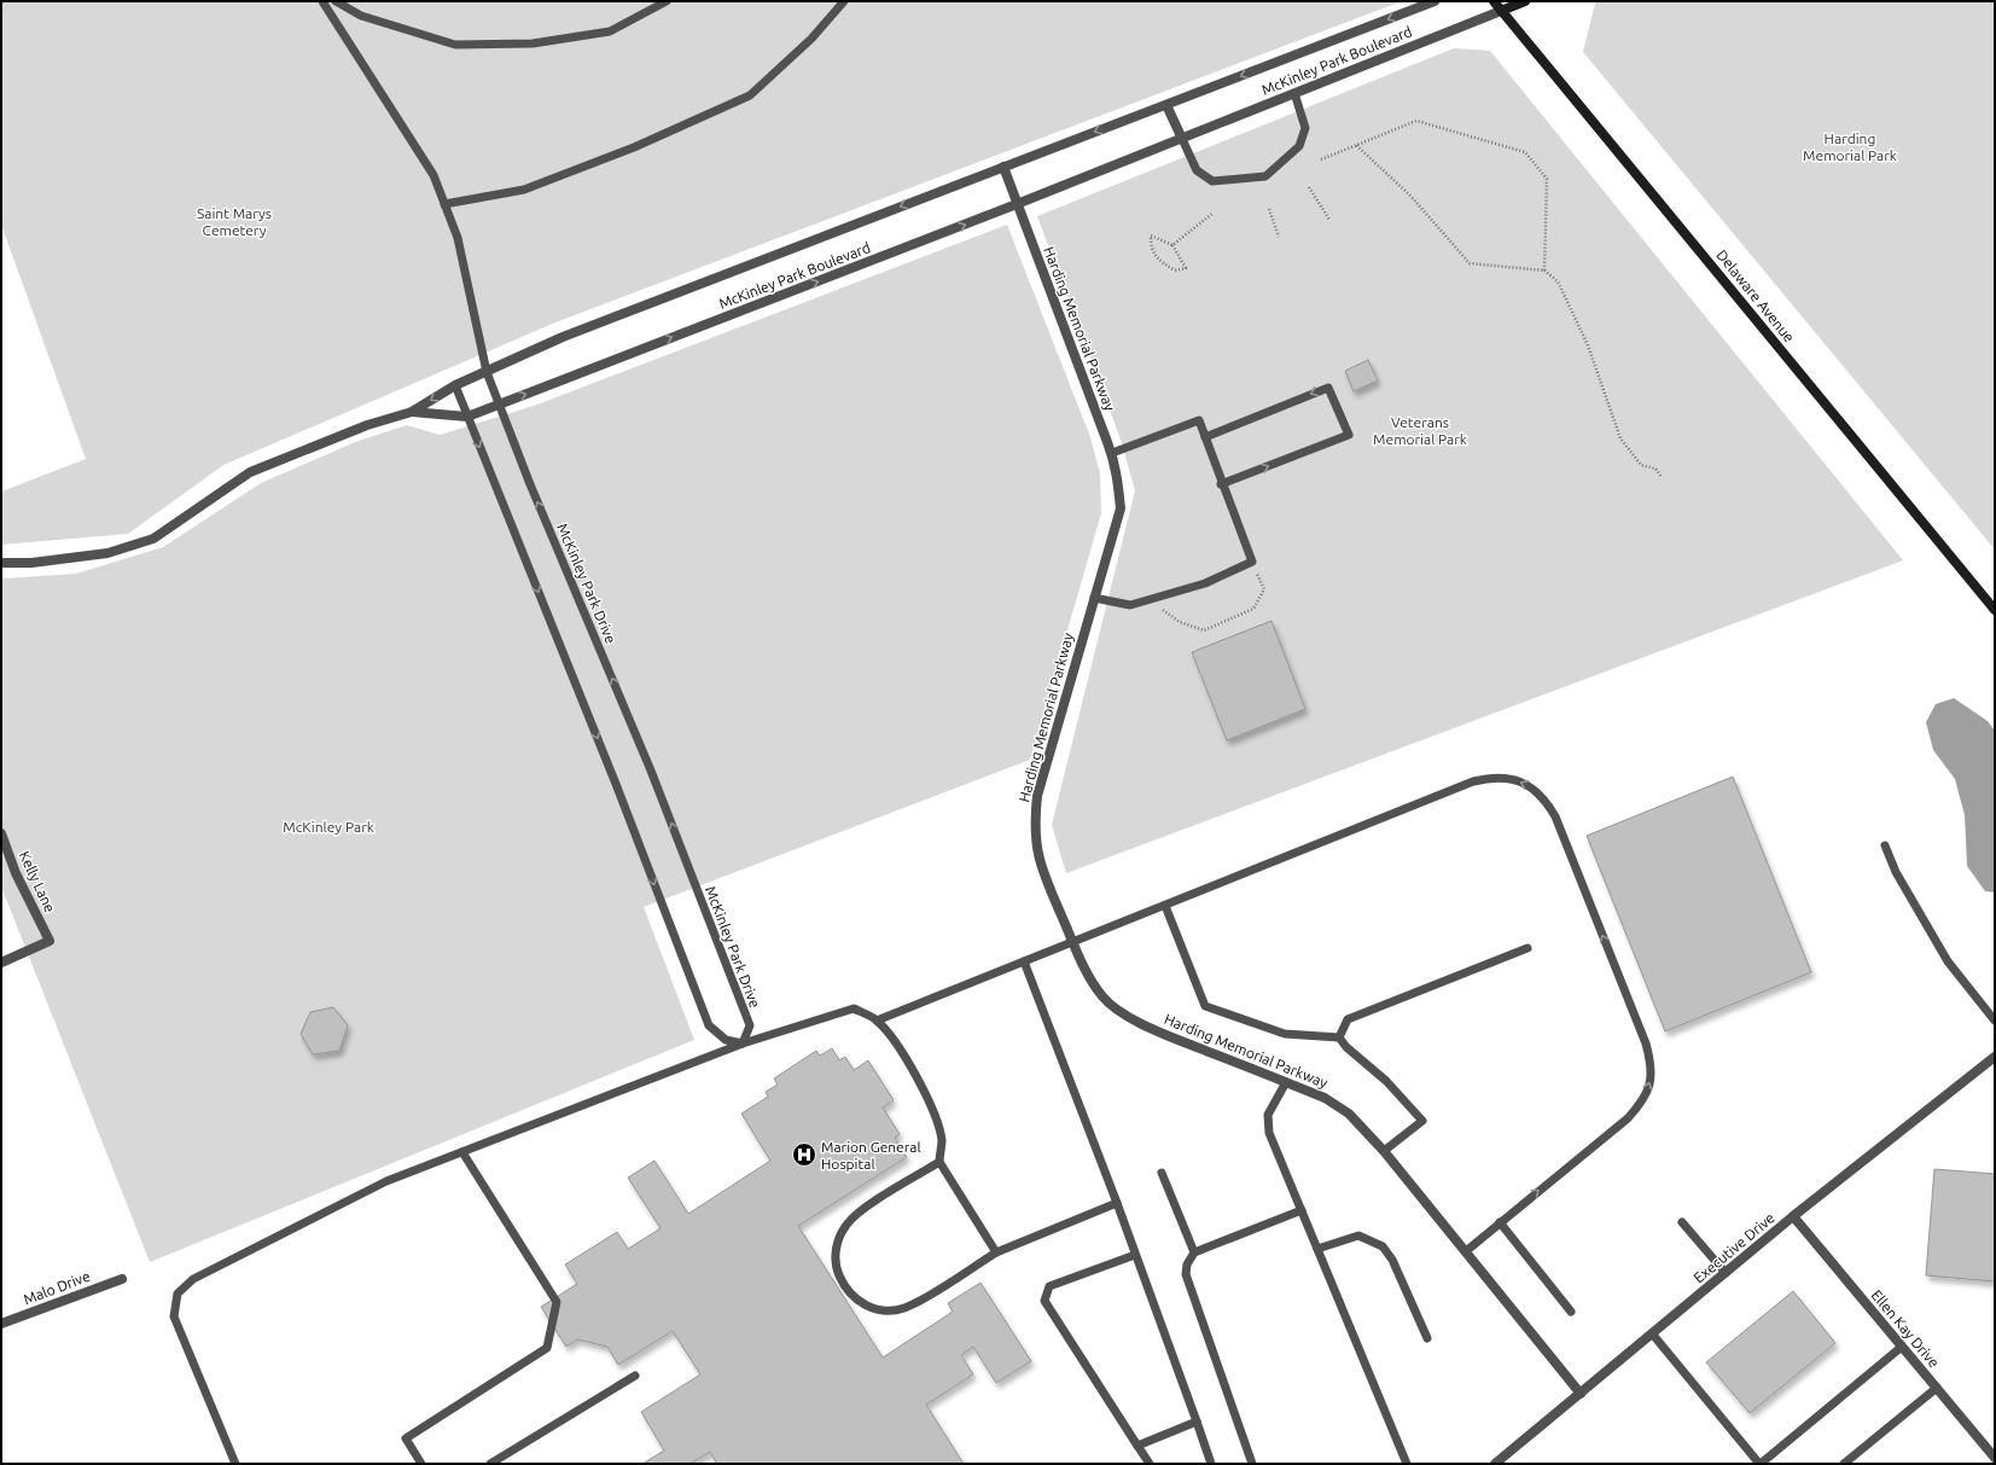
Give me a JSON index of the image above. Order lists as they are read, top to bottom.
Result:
{
  "streets": {
    "main road": ["Delaware Avenue"],
    "street": [
      "McKinley Park Boulevard",
      "Harding Memorial Parkway",
      "Kelly Lane",
      "Executive Drive",
      "Malo Drive",
      "Ellen Kay Drive"
    ],
    "lane": ["McKinley Park Drive"]
  },
  "crossings": [
    ["McKinley Park Boulevard", "Delaware Avenue"],
    ["McKinley Park Boulevard", "Harding Memorial Parkway"],
    ["McKinley Park Boulevard", "McKinley Park Drive"],
    ["Harding Memorial Parkway", "Executive Drive"],
    ["Executive Drive", "Ellen Kay Drive"]
  ],
  "parks": [
    "Harding Memorial Park",
    "Saint Marys Cemetery",
    "Veterans Memorial Park",
    "McKinley Park"
  ],
  "places": {
    "hospital": ["Marion General Hospital"]
  }
}
